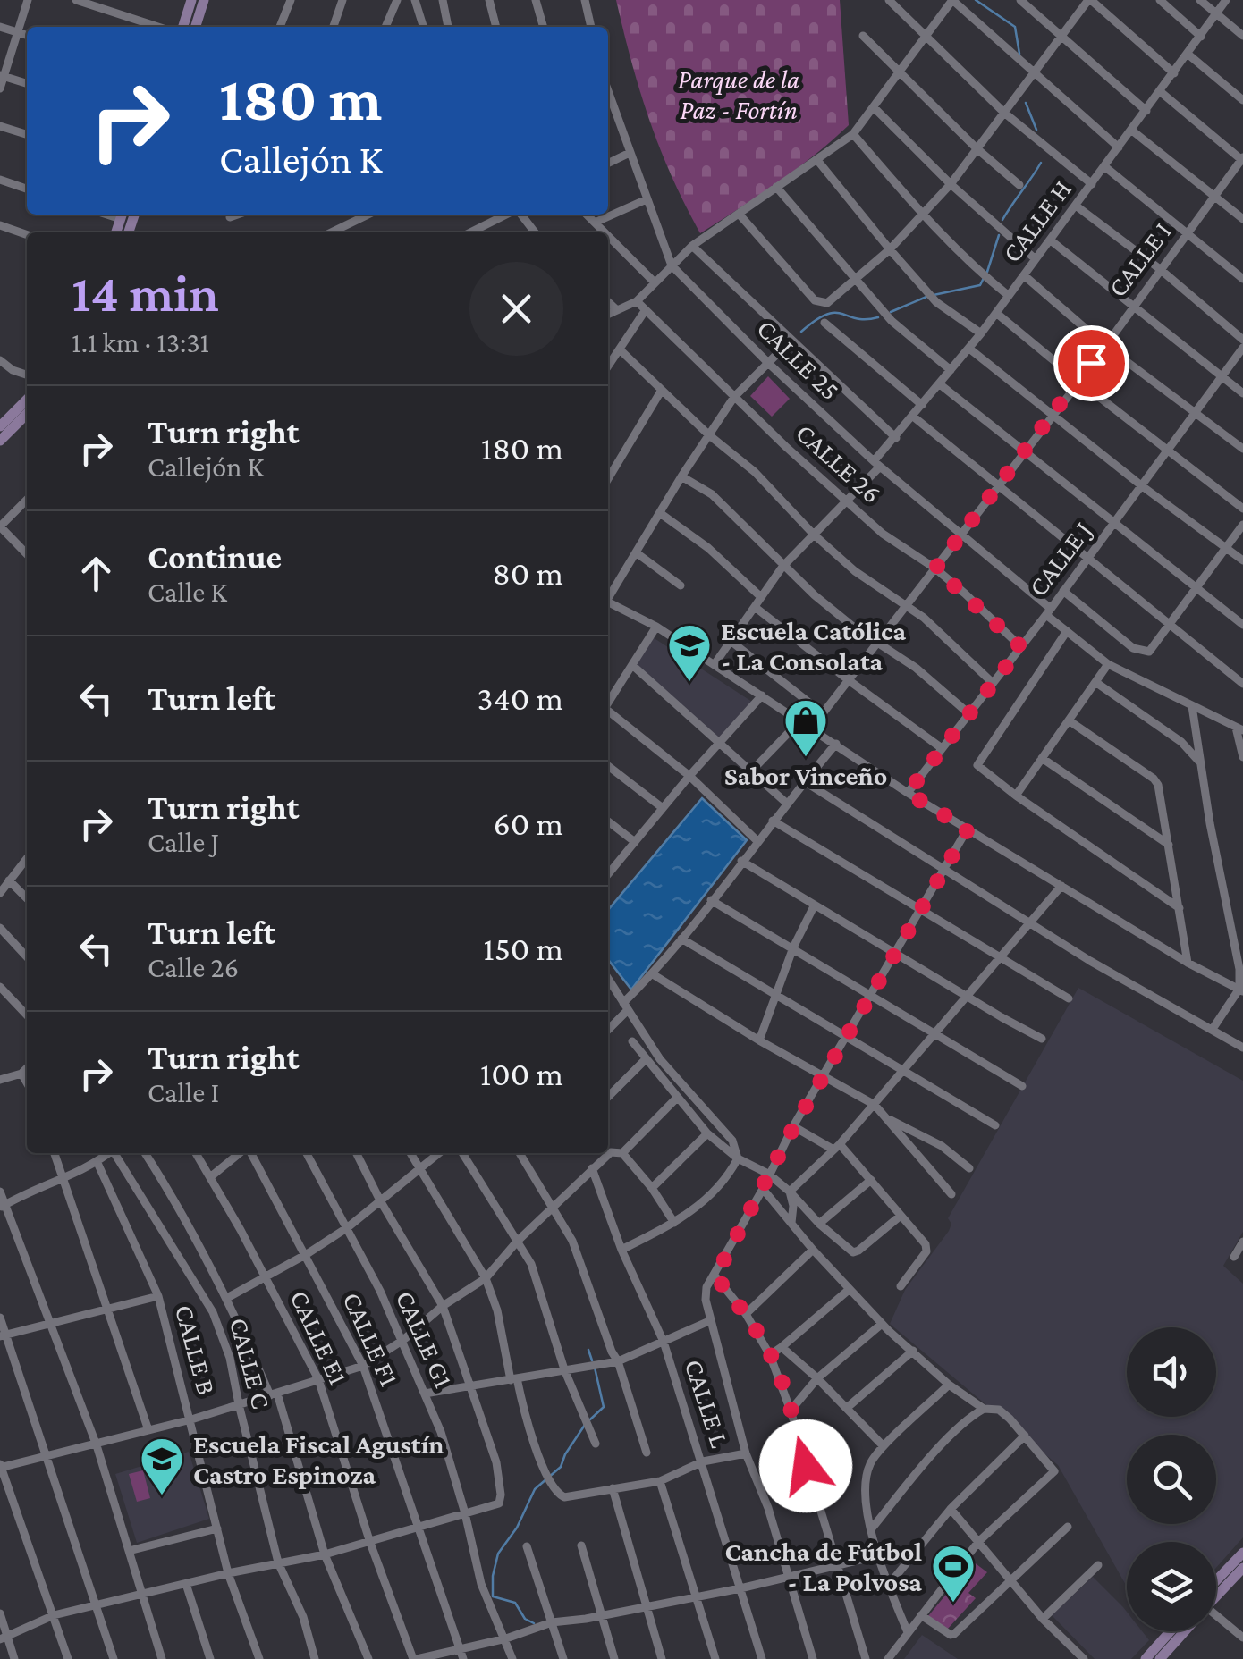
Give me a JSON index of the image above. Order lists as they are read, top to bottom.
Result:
{
  "streets": {
    "street": [
      "CALLE H",
      "CALLE I",
      "CALLE 25",
      "CALLE 26",
      "CALLE J",
      "CALLE E1",
      "CALLE F1",
      "CALLE G1",
      "CALLE B",
      "CALLE C",
      "CALLE L"
    ]
  },
  "crossings": [
    ["CALLE H", "CALLE 25"],
    ["CALLE H", "CALLE 26"],
    ["CALLE I", "CALLE 25"],
    ["CALLE I", "CALLE 26"],
    ["CALLE 25", "CALLE J"],
    ["CALLE 26", "CALLE J"]
  ],
  "parks": ["Parque de la Paz - Fortín"],
  "places": {
    "school or university": ["Escuela Católica - La Consolata", "Escuela Fiscal Agustín Castro Espinoza"],
    "shop": ["Sabor Vinceño"],
    "sports": ["Cancha de Fútbol - La Polvosa"]
  },
  "page": {
    "turn": ["180 m", "Callejón K"],
    "heading": ["14 min", "1.1 km · 13:31"],
    "list": [
      {
        "name": "Turn right",
        "note": "Callejón K",
        "value": "180 m"
      },
      {
        "name": "Continue",
        "note": "Calle K",
        "value": "80 m"
      },
      {
        "name": "Turn left",
        "value": "340 m"
      },
      {
        "name": "Turn right",
        "note": "Calle J",
        "value": "60 m"
      },
      {
        "name": "Turn left",
        "note": "Calle 26",
        "value": "150 m"
      },
      {
        "name": "Turn right",
        "note": "Calle I",
        "value": "100 m"
      }
    ]
  }
}
